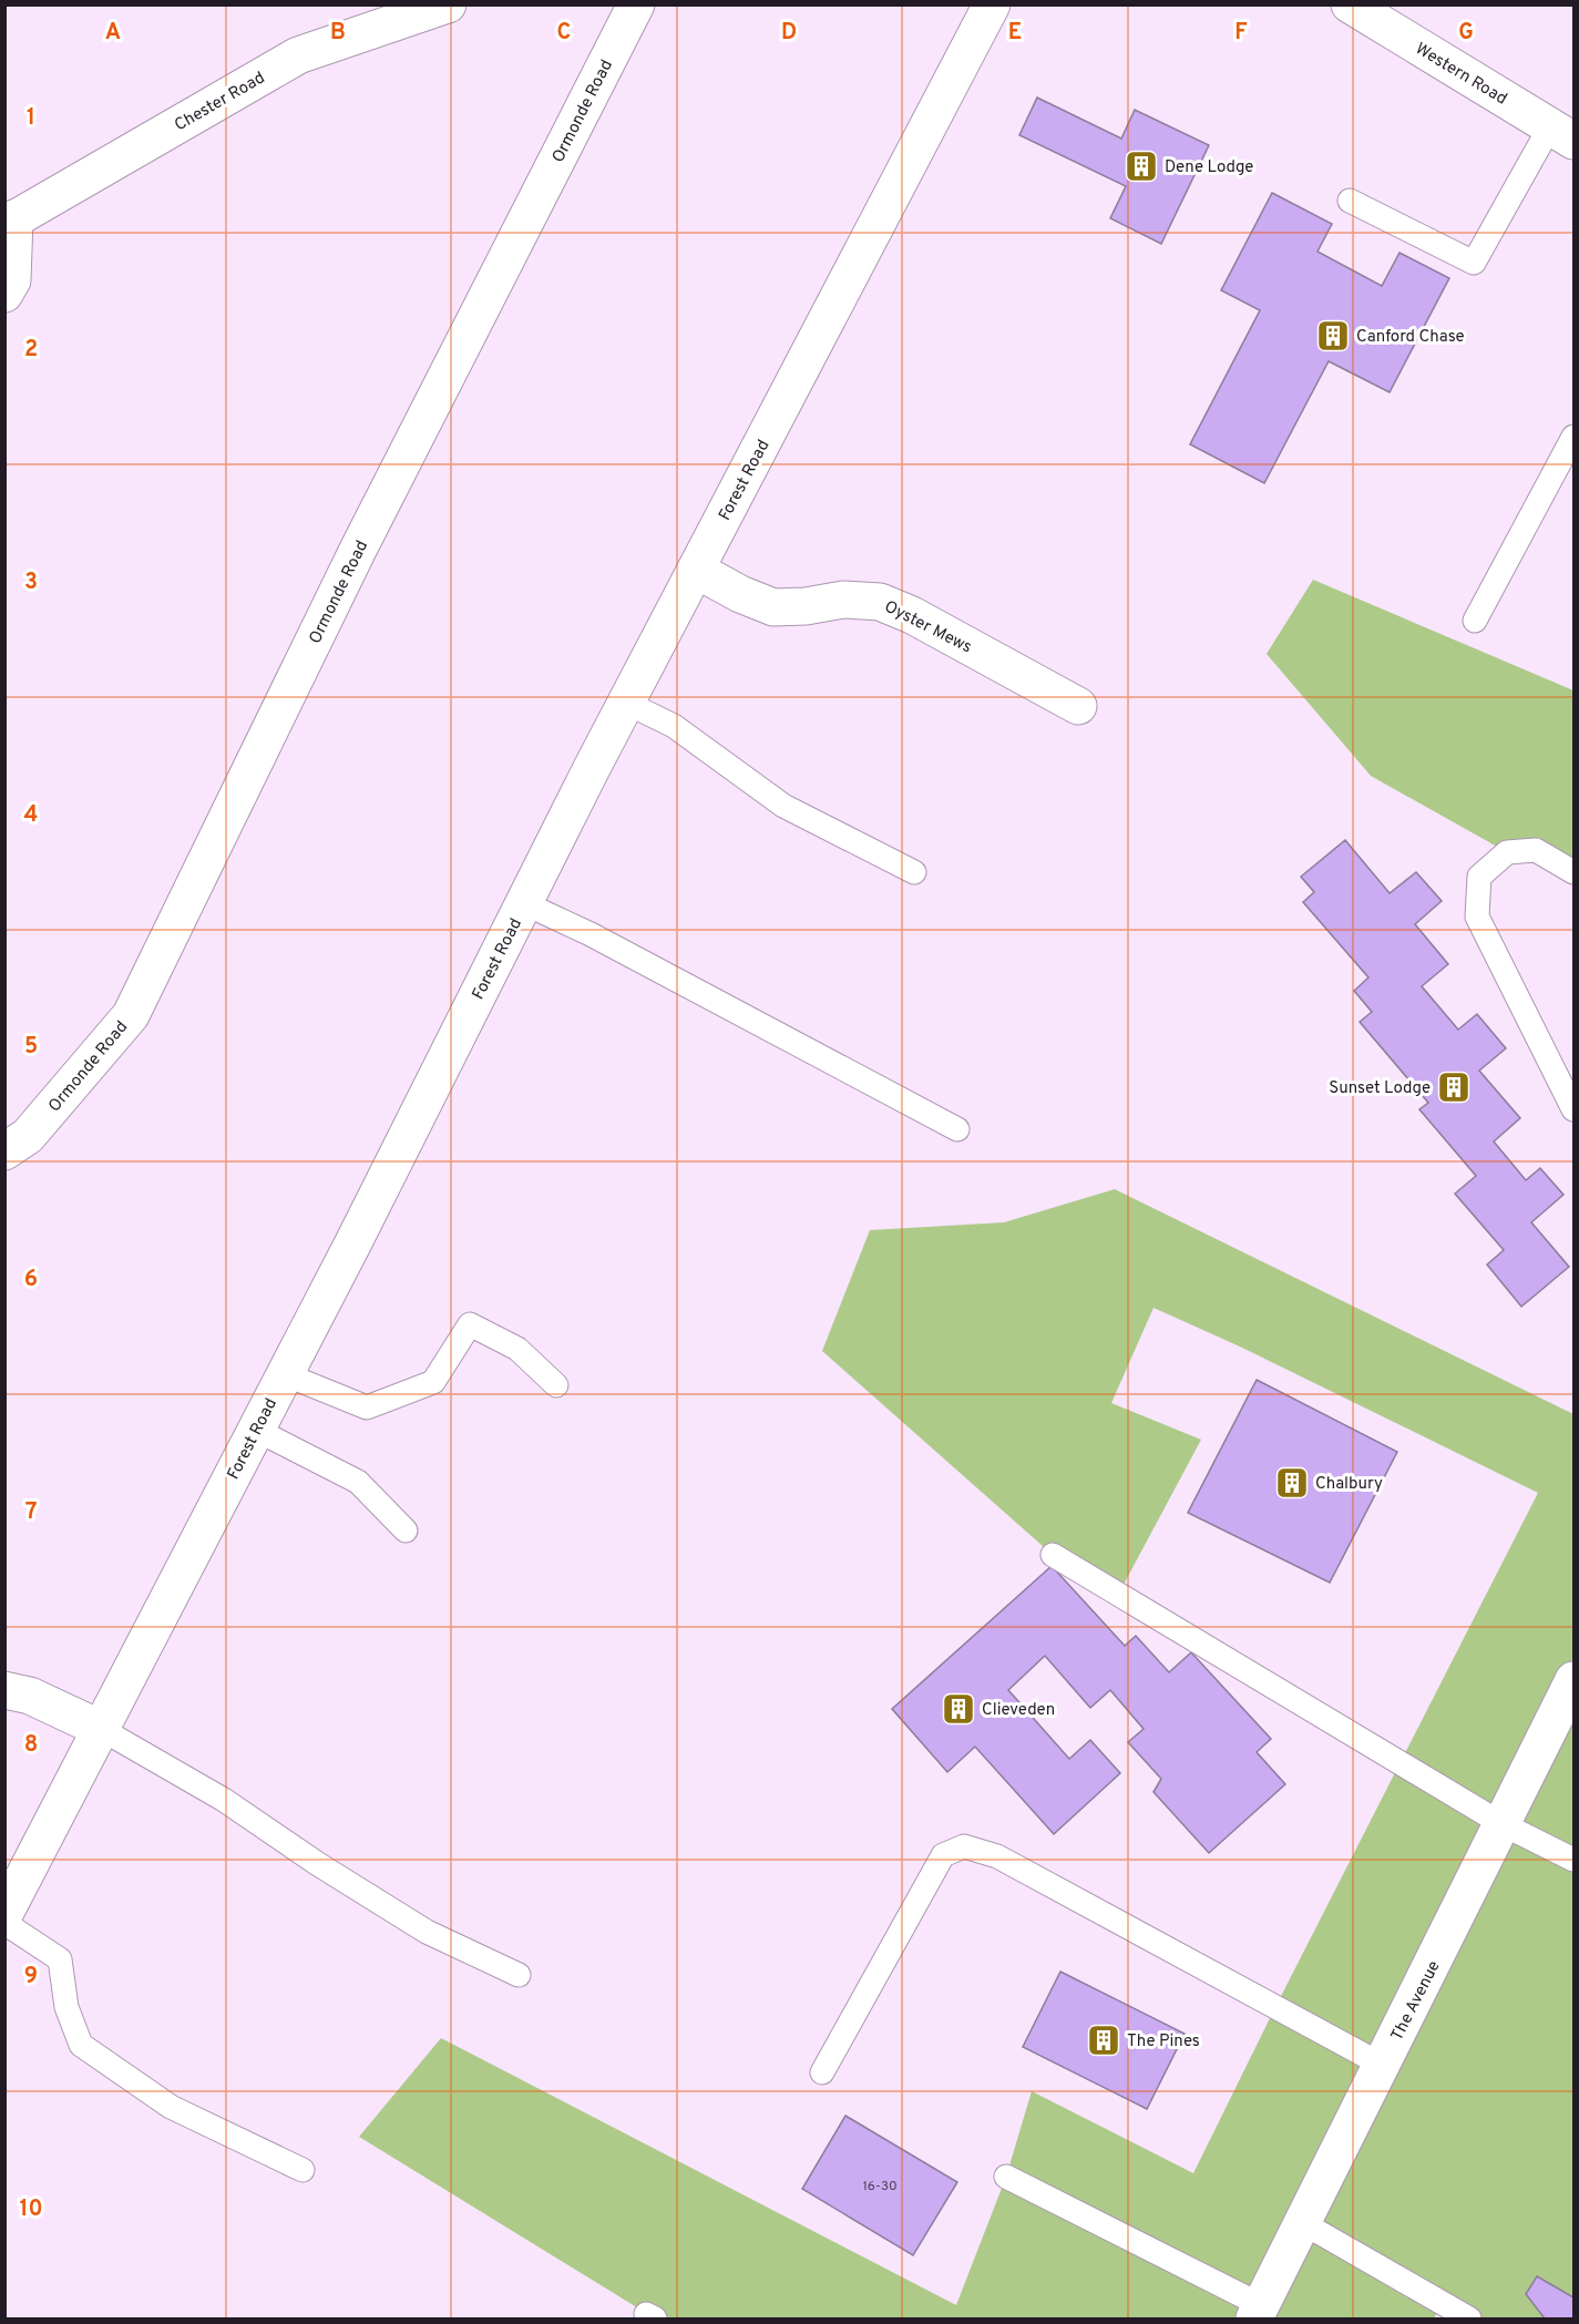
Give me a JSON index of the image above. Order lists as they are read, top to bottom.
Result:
{
  "streets": {
    "street": [
      "Western Road",
      "Chester Road",
      "Ormonde Road",
      "Forest Road",
      "Oyster Mews",
      "The Avenue"
    ]
  },
  "crossings": [
    ["Forest Road", "Oyster Mews"]
  ],
  "places": {
    "building": [
      "Dene Lodge",
      "Canford Chase",
      "Sunset Lodge",
      "Chalbury",
      "Clieveden",
      "The Pines"
    ]
  },
  "house_numbers": ["16-30"],
  "grid": {
    "columns": [
      "A",
      "B",
      "C",
      "D",
      "E",
      "F",
      "G"
    ],
    "rows": [
      "1",
      "2",
      "3",
      "4",
      "5",
      "6",
      "7",
      "8",
      "9",
      "10"
    ]
  }
}
